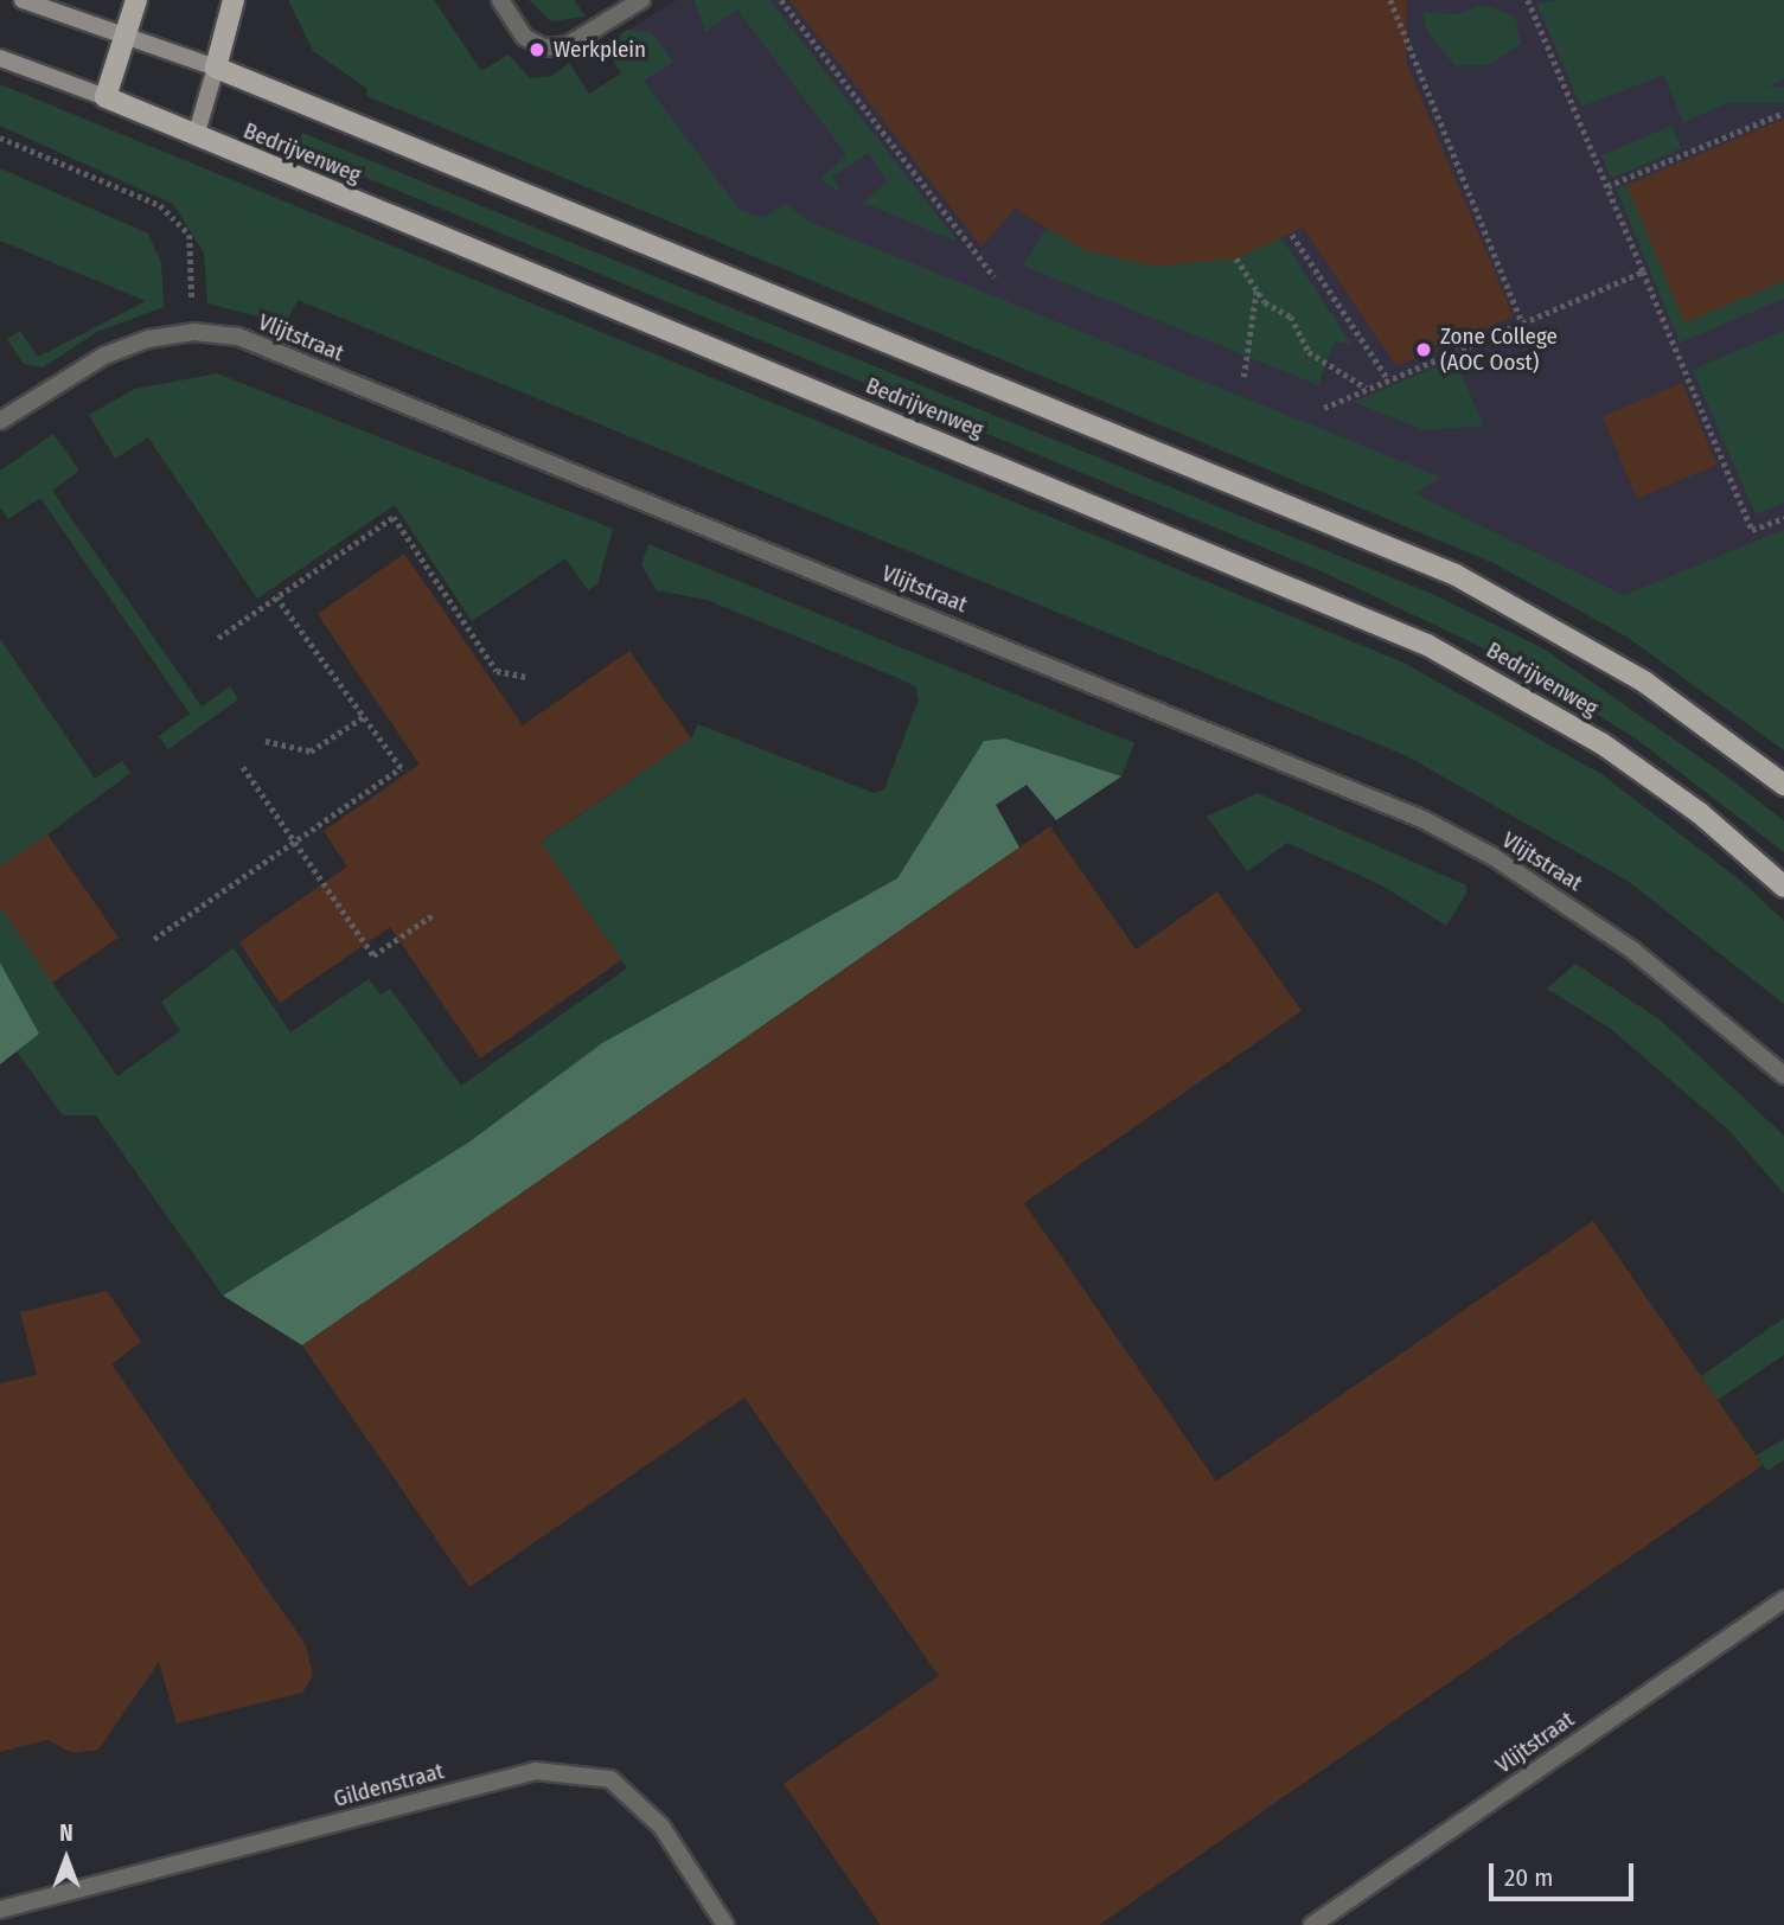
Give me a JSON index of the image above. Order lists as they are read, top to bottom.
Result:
{
  "streets": {
    "main road": ["Bedrijvenweg"],
    "street": ["Vlijtstraat", "Gildenstraat"]
  },
  "places": ["Werkplein", "Zone College (AOC Oost)"],
  "scale_bar": "20 m",
  "north": "top"
}
